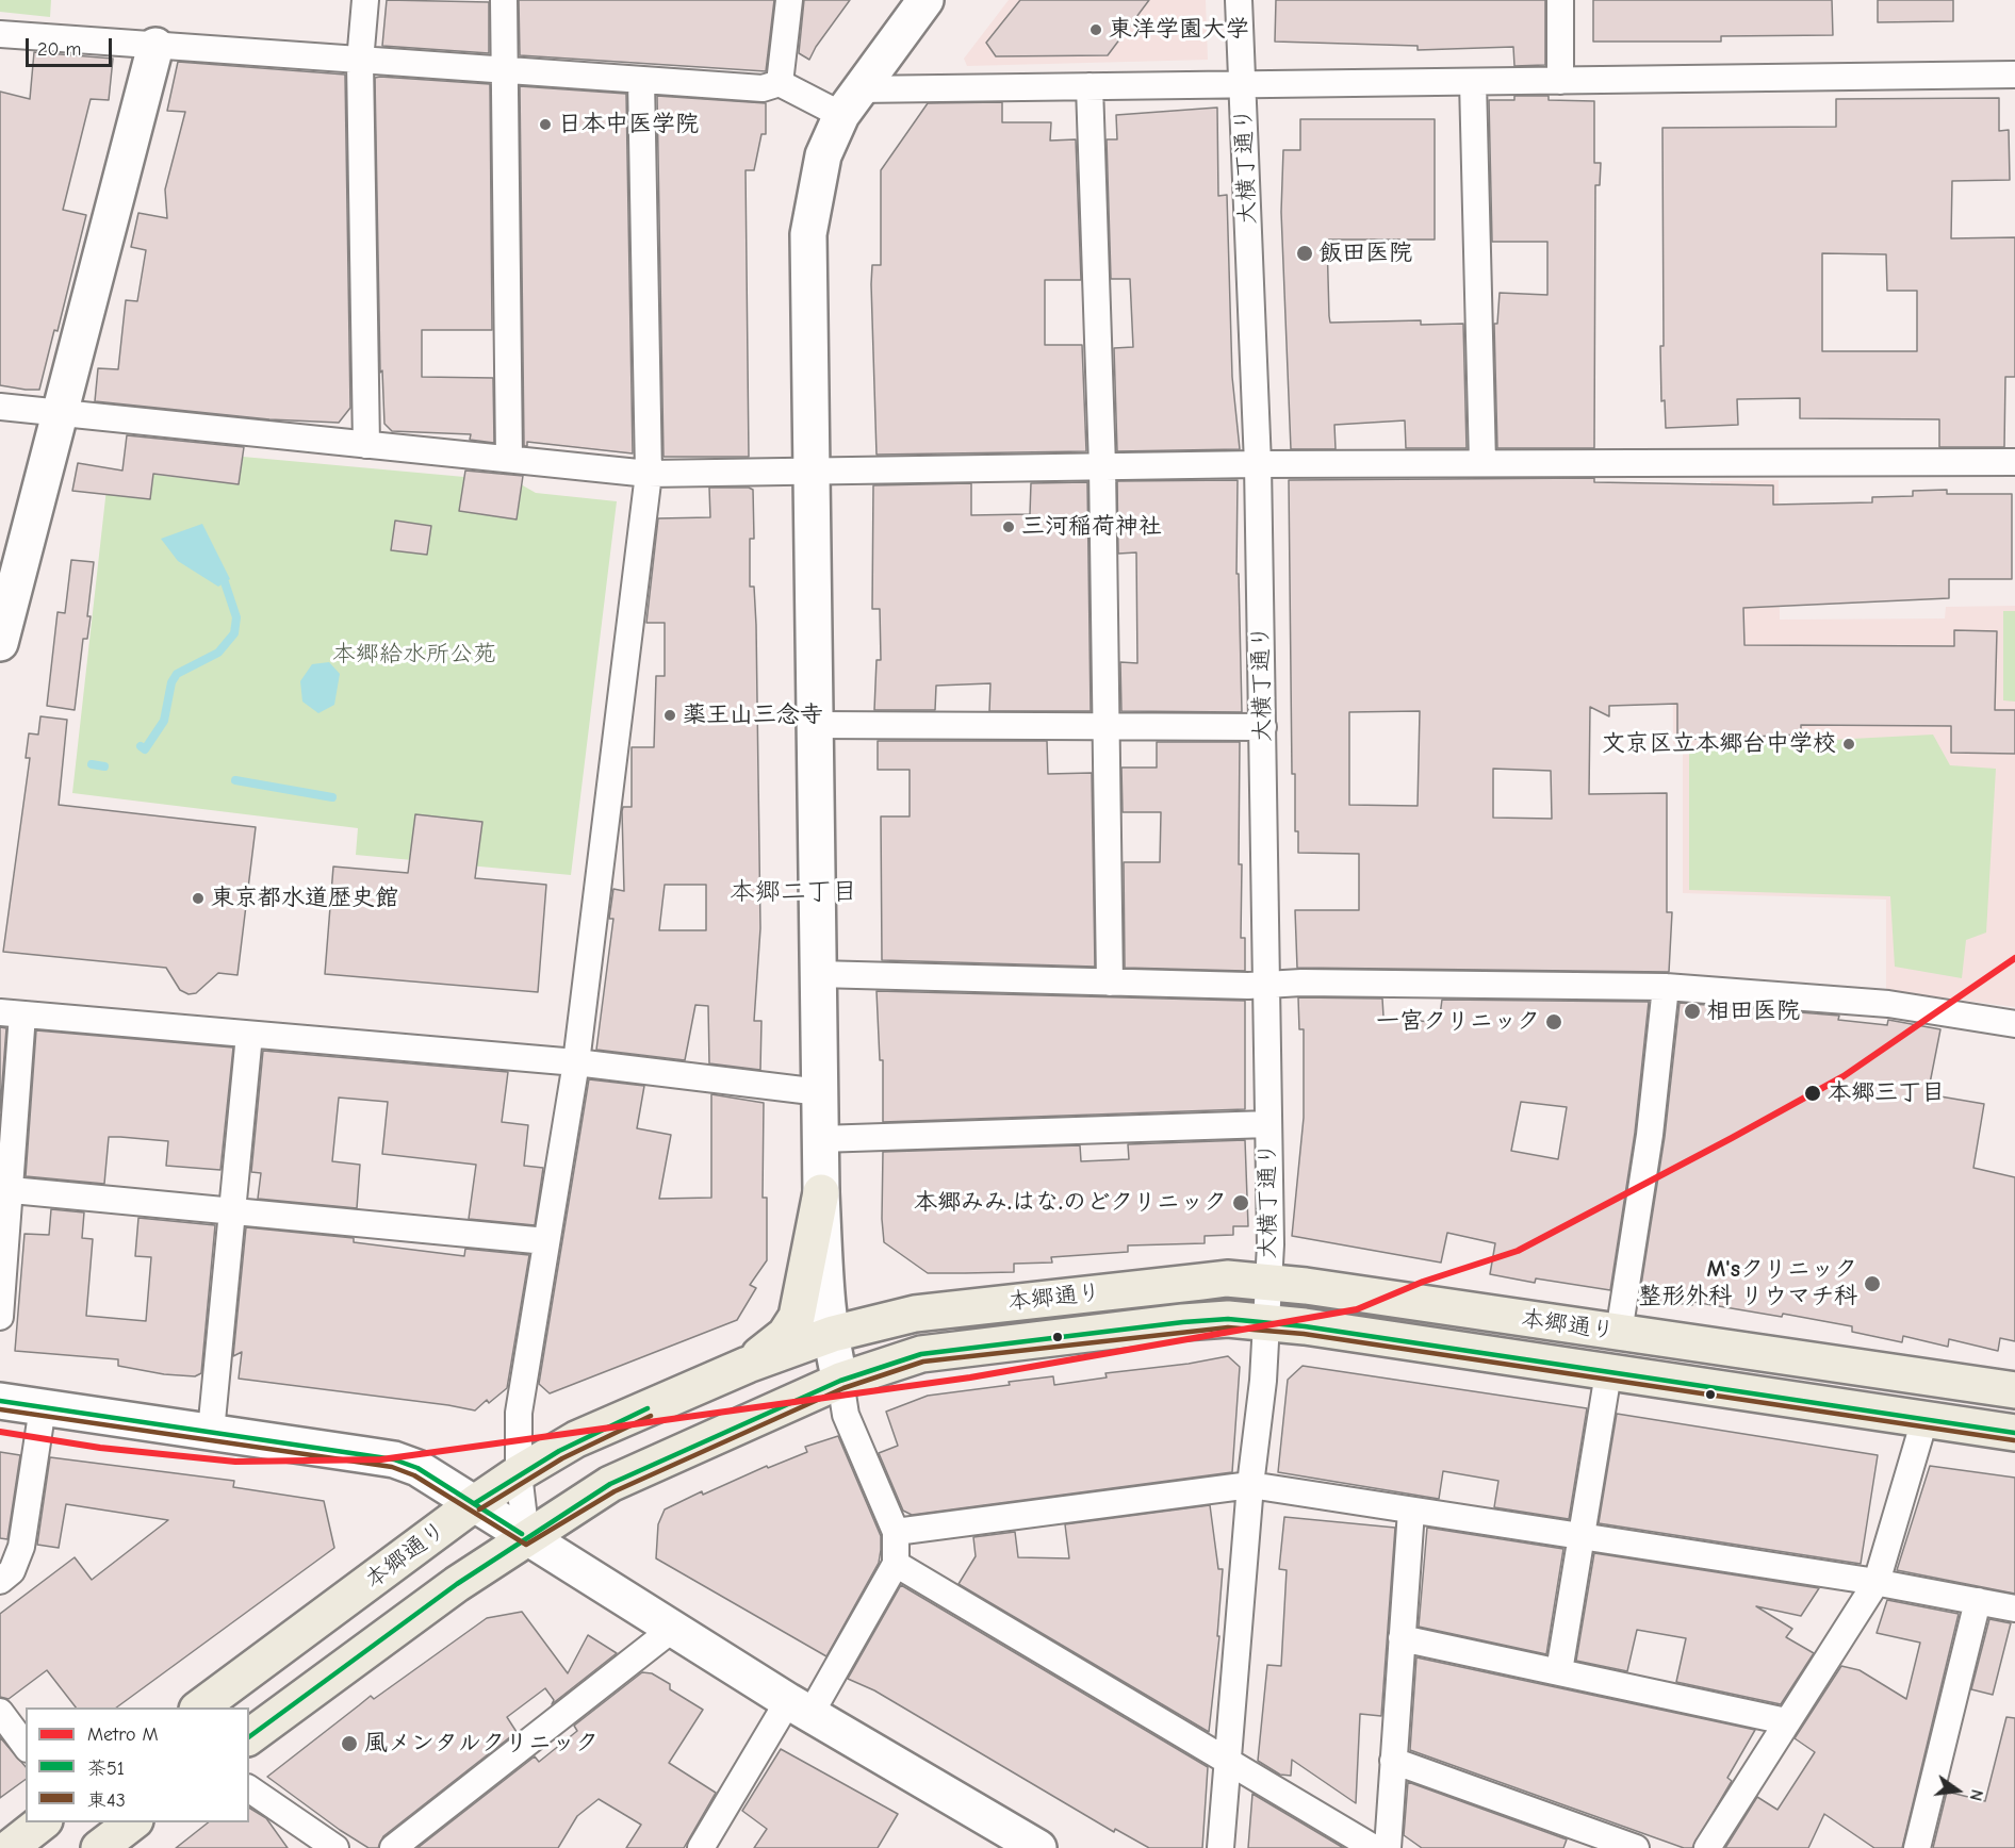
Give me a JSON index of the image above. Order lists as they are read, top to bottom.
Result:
{
  "streets": {
    "highway": ["本郷通り"],
    "street": ["大横丁通り"]
  },
  "crossings": [
    ["大横丁通り", "本郷通り"]
  ],
  "districts": ["本郷二丁目"],
  "parks": ["本郷給水所公苑"],
  "places": [
    "東洋学園大学",
    "日本中医学院",
    "飯田医院",
    "三河稲荷神社",
    "薬王山三念寺",
    "文京区立本郷台中学校",
    "東京都水道歴史館",
    "相田医院",
    "一宮クリニック",
    "本郷三丁目",
    "本郷みみ.はな.のどクリニック",
    "M'sクリニック 整形外科 リウマチ科",
    "風メンタルクリニック"
  ],
  "lines": ["metro line M", "transit line 茶51", "transit line 東43"],
  "legend": ["Metro M", "茶51", "東43"],
  "scale_bar": "20 m",
  "north": "right"
}
